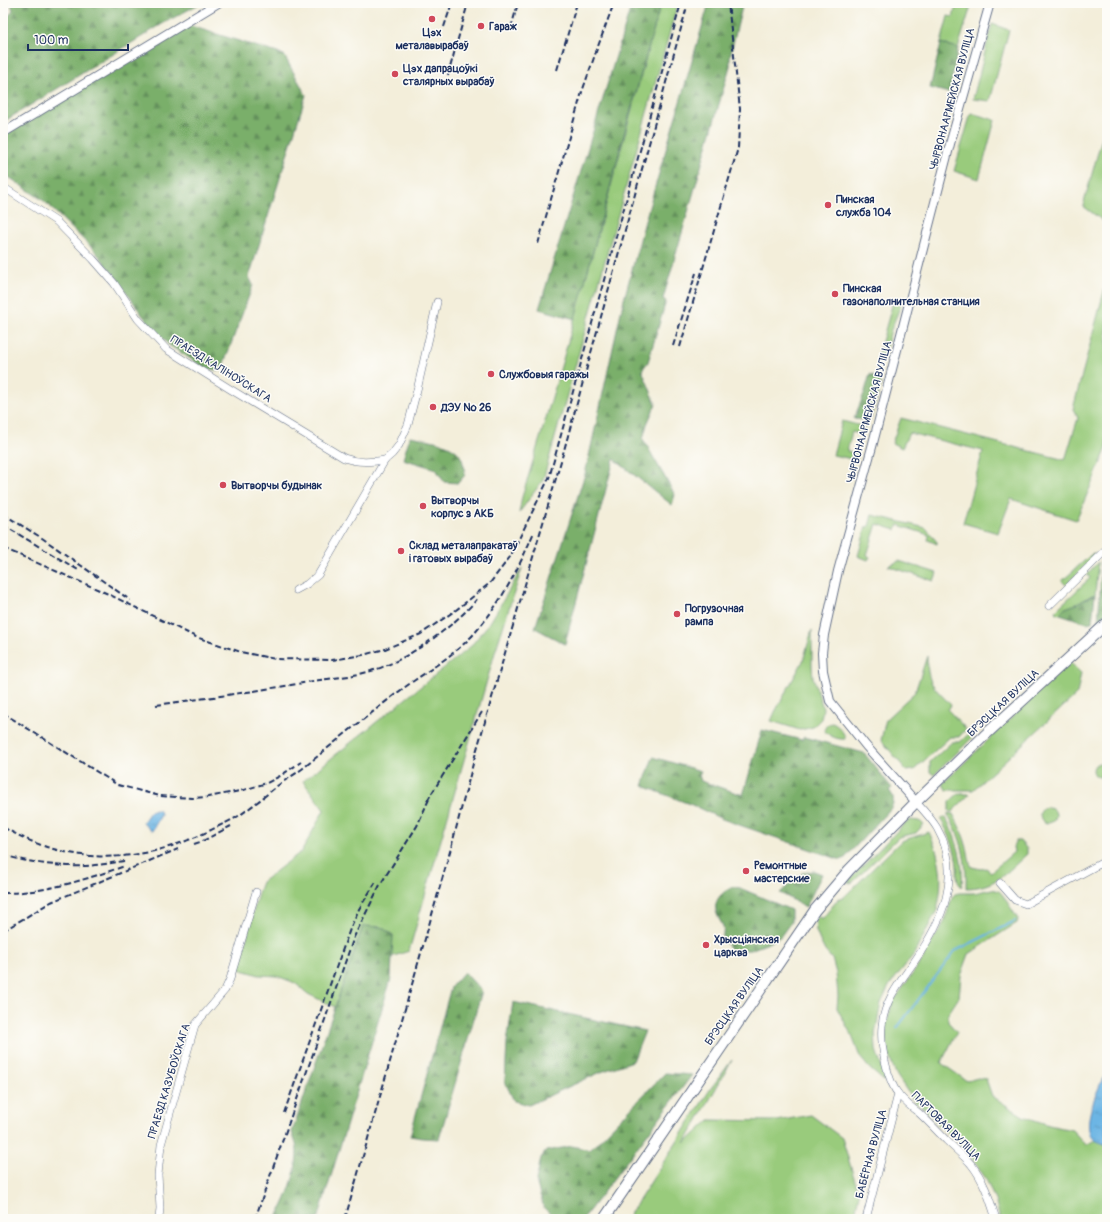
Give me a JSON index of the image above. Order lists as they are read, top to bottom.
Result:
{
  "streets": {
    "main road": ["БРЭСЦКАЯ ВУЛІЦА"],
    "street": [
      "ЧЫРВОНААРМЕЙСКАЯ ВУЛІЦА",
      "ПРАЕЗД КАЛІНОЎСКАГА",
      "ПРАЕЗД КАЗУБОЎСКАГА",
      "ПАРТОВАЯ ВУЛІЦА",
      "БАБЁРНАЯ ВУЛІЦА"
    ]
  },
  "crossings": [
    ["ЧЫРВОНААРМЕЙСКАЯ ВУЛІЦА", "БРЭСЦКАЯ ВУЛІЦА"],
    ["ПАРТОВАЯ ВУЛІЦА", "БАБЁРНАЯ ВУЛІЦА"]
  ],
  "places": [
    "Цэх металавырабаў",
    "Гараж",
    "Цэх дапрацоўкі сталярных вырабаў",
    "Пинская служба 104",
    "Пинская газонаполнительная станция",
    "Службовыя гаражы",
    "ДЭУ № 26",
    "Вытворчы будынак",
    "Вытворчы корпус з АКБ",
    "Склад металапракатаў і гатовых вырабаў",
    "Погрузочная рампа",
    "Ремонтные мастерские",
    "Хрысціянская царква"
  ],
  "scale_bar": "100 m"
}
